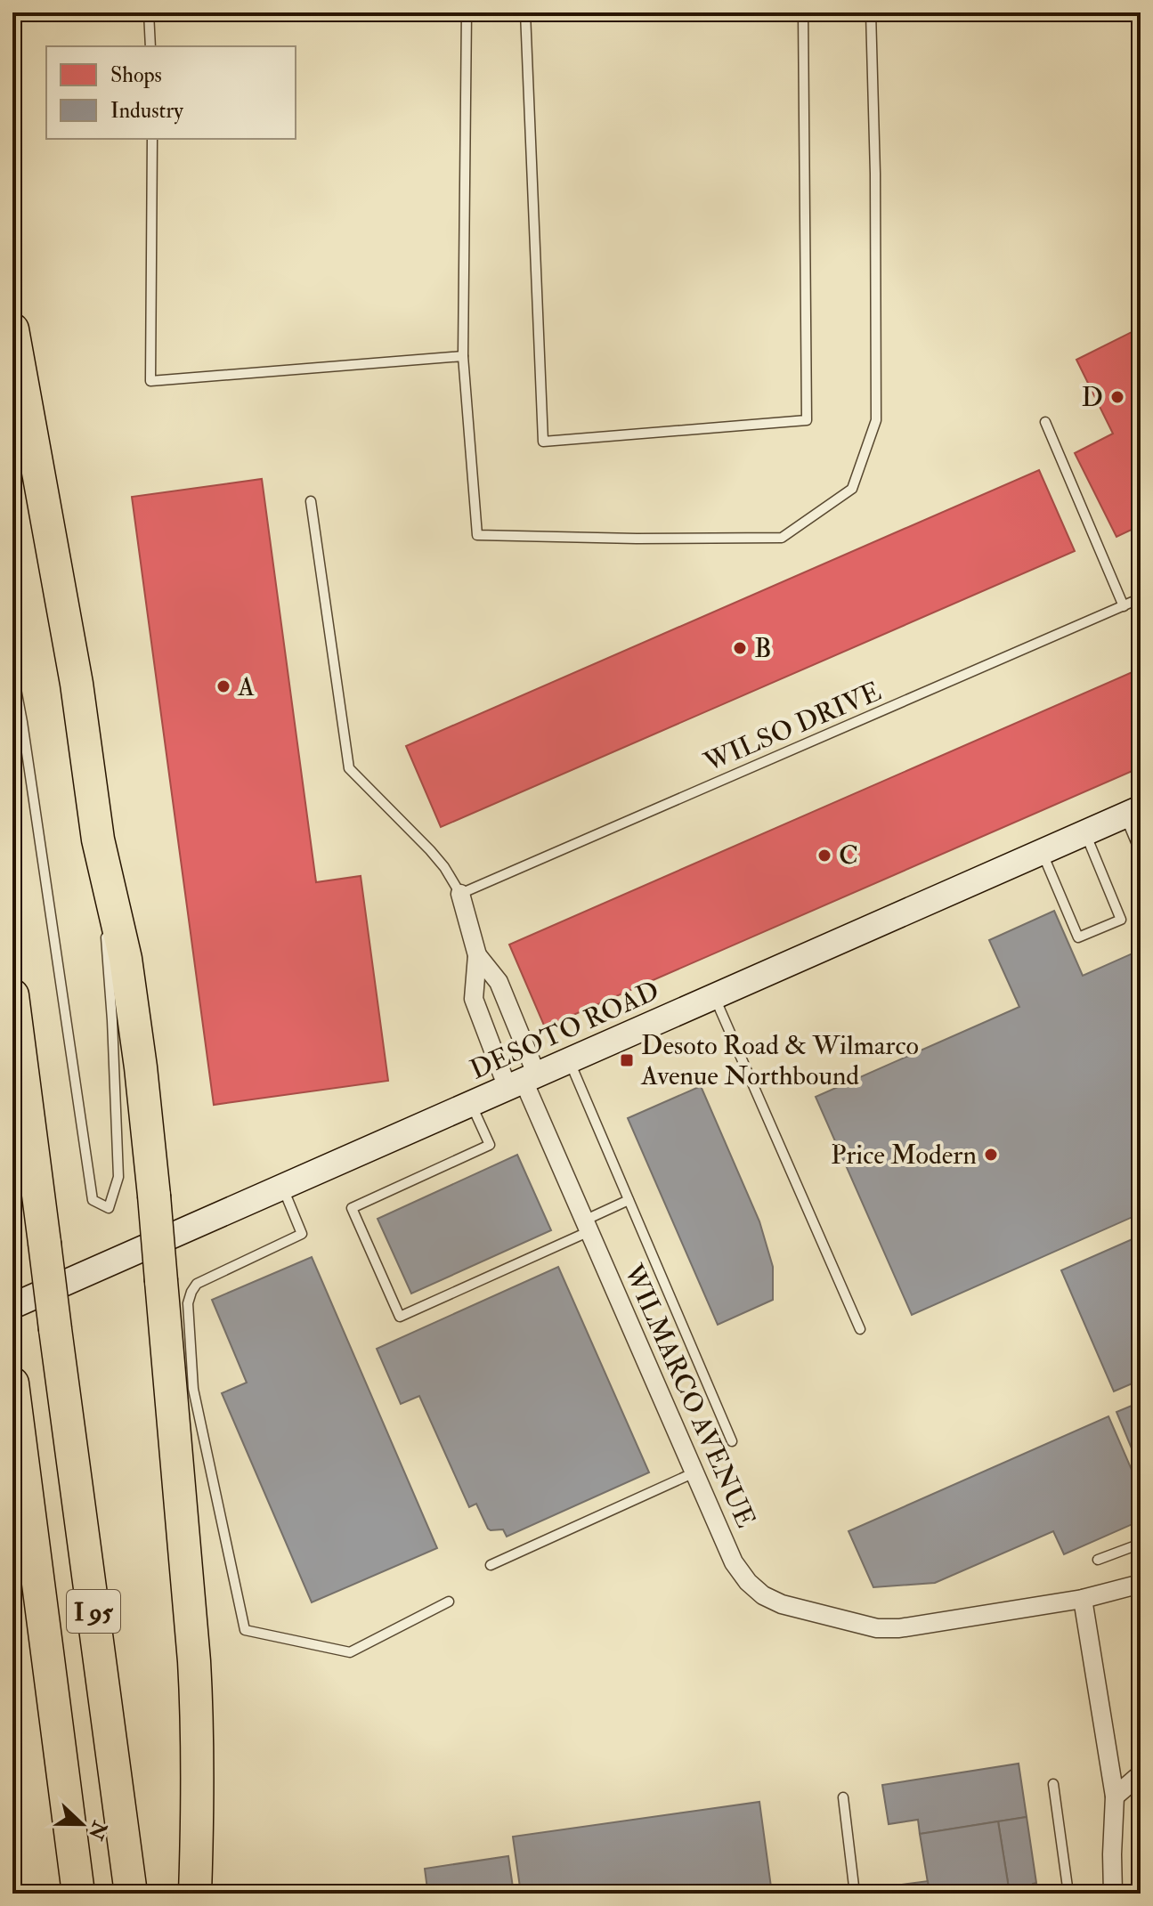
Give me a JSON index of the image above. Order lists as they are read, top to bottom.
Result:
{
  "streets": {
    "highway": ["I 95"],
    "street": ["DESOTO ROAD", "WILMARCO AVENUE"],
    "lane": ["WILSO DRIVE"]
  },
  "crossings": [
    ["WILSO DRIVE", "WILMARCO AVENUE"],
    ["DESOTO ROAD", "WILMARCO AVENUE"]
  ],
  "places": {
    "other": [
      "D",
      "B",
      "A",
      "C",
      "Price Modern"
    ],
    "transit": ["Desoto Road & Wilmarco Avenue Northbound"]
  },
  "legend": ["Shops", "Industry"],
  "north": "right"
}
